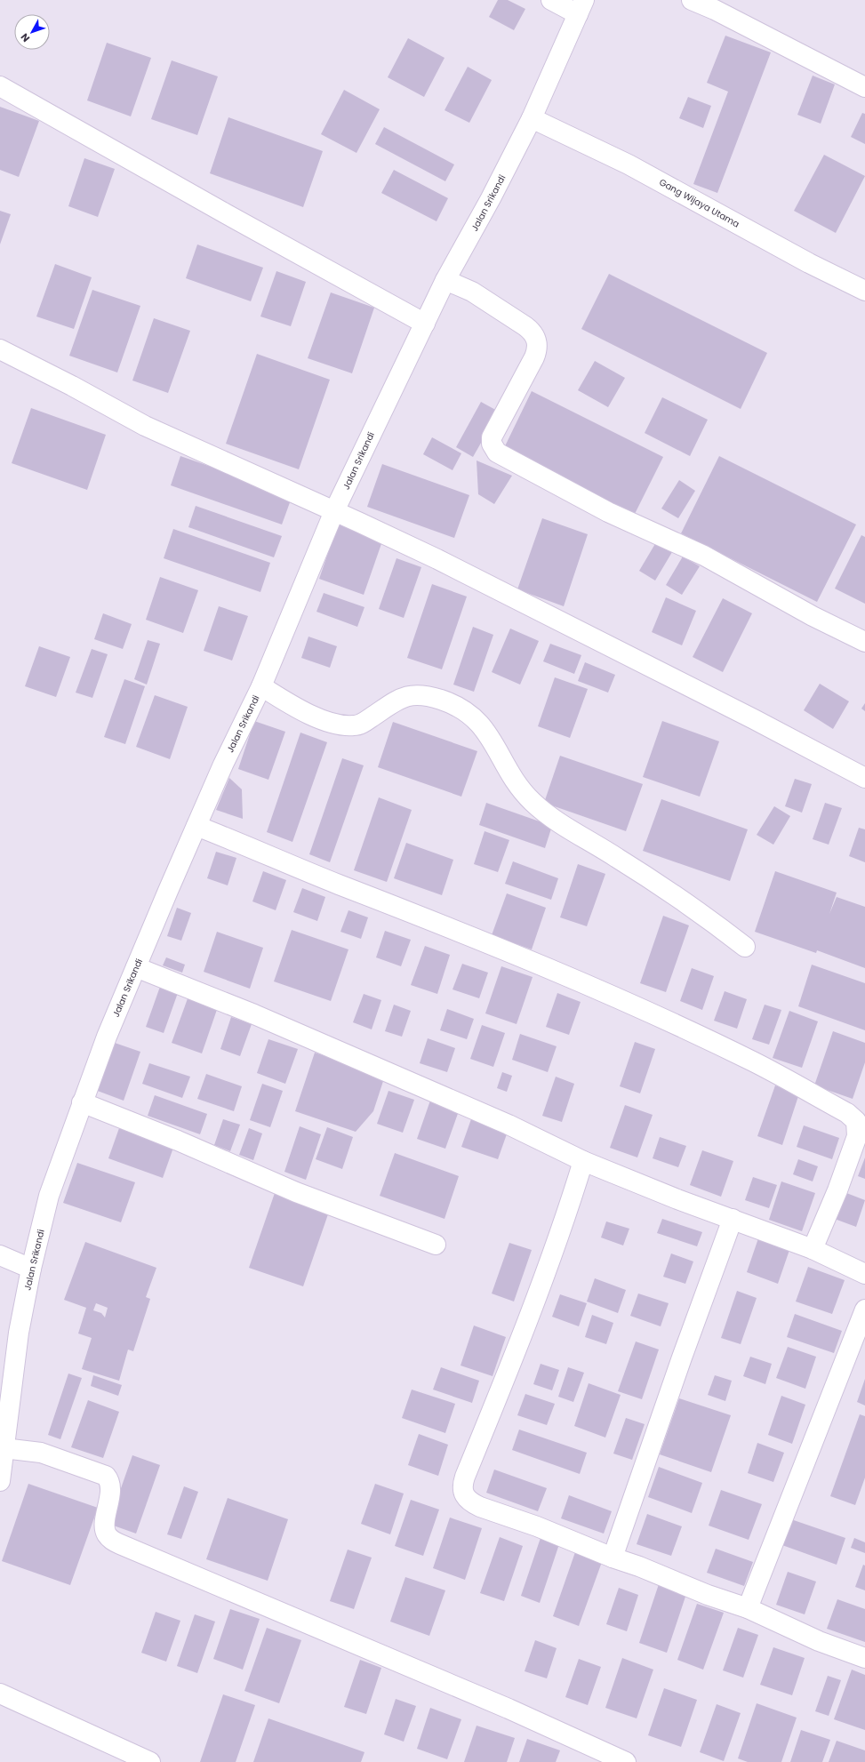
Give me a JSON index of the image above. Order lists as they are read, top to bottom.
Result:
{
  "streets": {
    "street": ["Jalan Srikandi", "Gang Wijaya Utama"]
  },
  "crossings": [
    ["Jalan Srikandi", "Gang Wijaya Utama"]
  ],
  "north": "bottom left"
}
